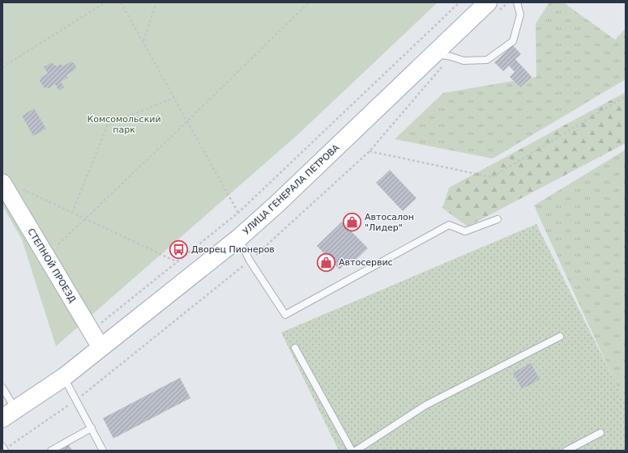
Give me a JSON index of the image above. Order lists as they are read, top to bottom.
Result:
{
  "streets": {
    "main road": ["УЛИЦА ГЕНЕРАЛА ПЕТРОВА", "СТЕПНОЙ ПРОЕЗД"]
  },
  "crossings": [
    ["УЛИЦА ГЕНЕРАЛА ПЕТРОВА", "СТЕПНОЙ ПРОЕЗД"]
  ],
  "parks": ["Комсомольский парк"],
  "places": {
    "shop": ["Автосалон \"Лидер\"", "Автосервис"],
    "bus stop": ["Дворец Пионеров"]
  }
}
